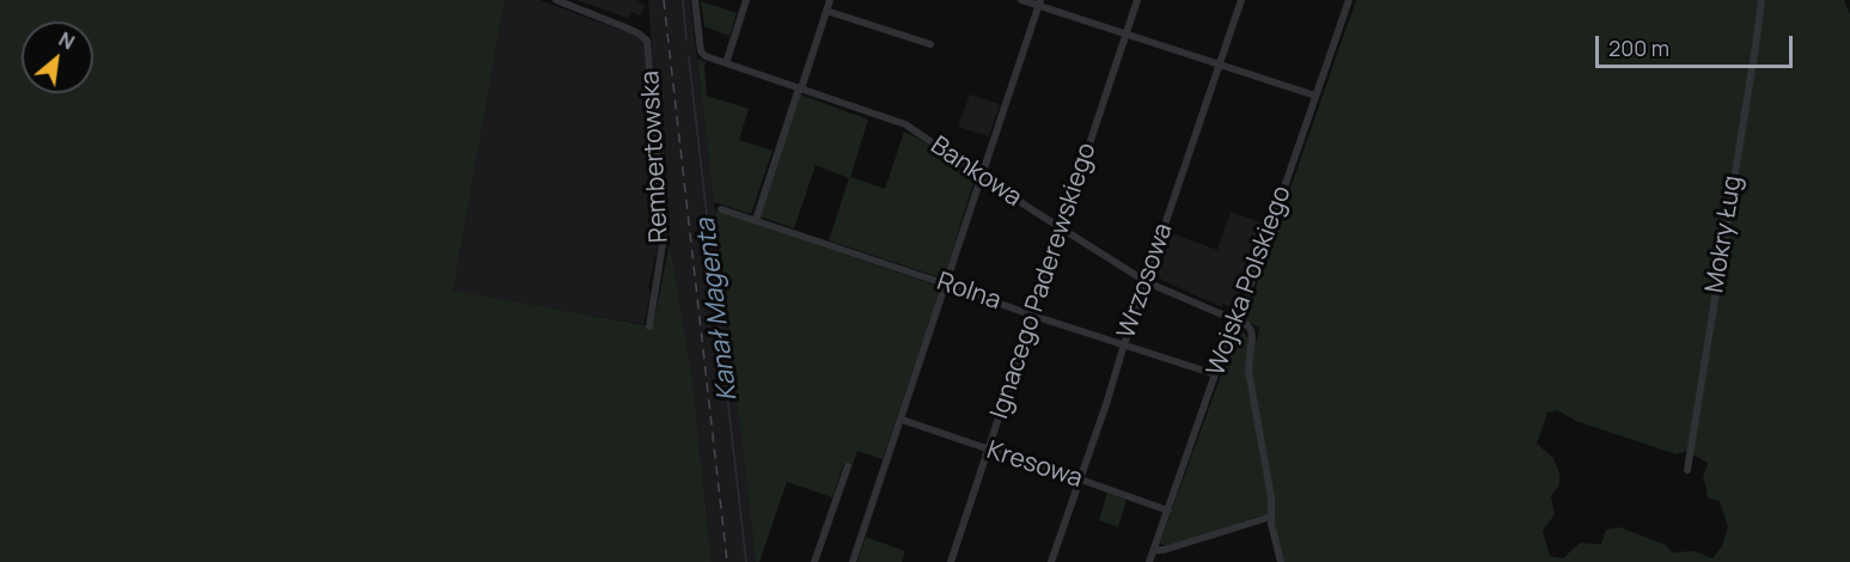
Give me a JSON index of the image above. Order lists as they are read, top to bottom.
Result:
{
  "streets": {
    "street": [
      "Rembertowska",
      "Bankowa",
      "Mokry Ług",
      "Ignacego Paderewskiego",
      "Wrzosowa",
      "Wojska Polskiego",
      "Rolna",
      "Kresowa"
    ]
  },
  "crossings": [
    ["Bankowa", "Ignacego Paderewskiego"],
    ["Bankowa", "Wrzosowa"],
    ["Bankowa", "Wojska Polskiego"],
    ["Ignacego Paderewskiego", "Rolna"],
    ["Ignacego Paderewskiego", "Kresowa"],
    ["Wrzosowa", "Rolna"],
    ["Wrzosowa", "Kresowa"],
    ["Wojska Polskiego", "Rolna"],
    ["Wojska Polskiego", "Kresowa"]
  ],
  "water": ["Kanał Magenta"],
  "scale_bar": "200 m",
  "north": "top right"
}
